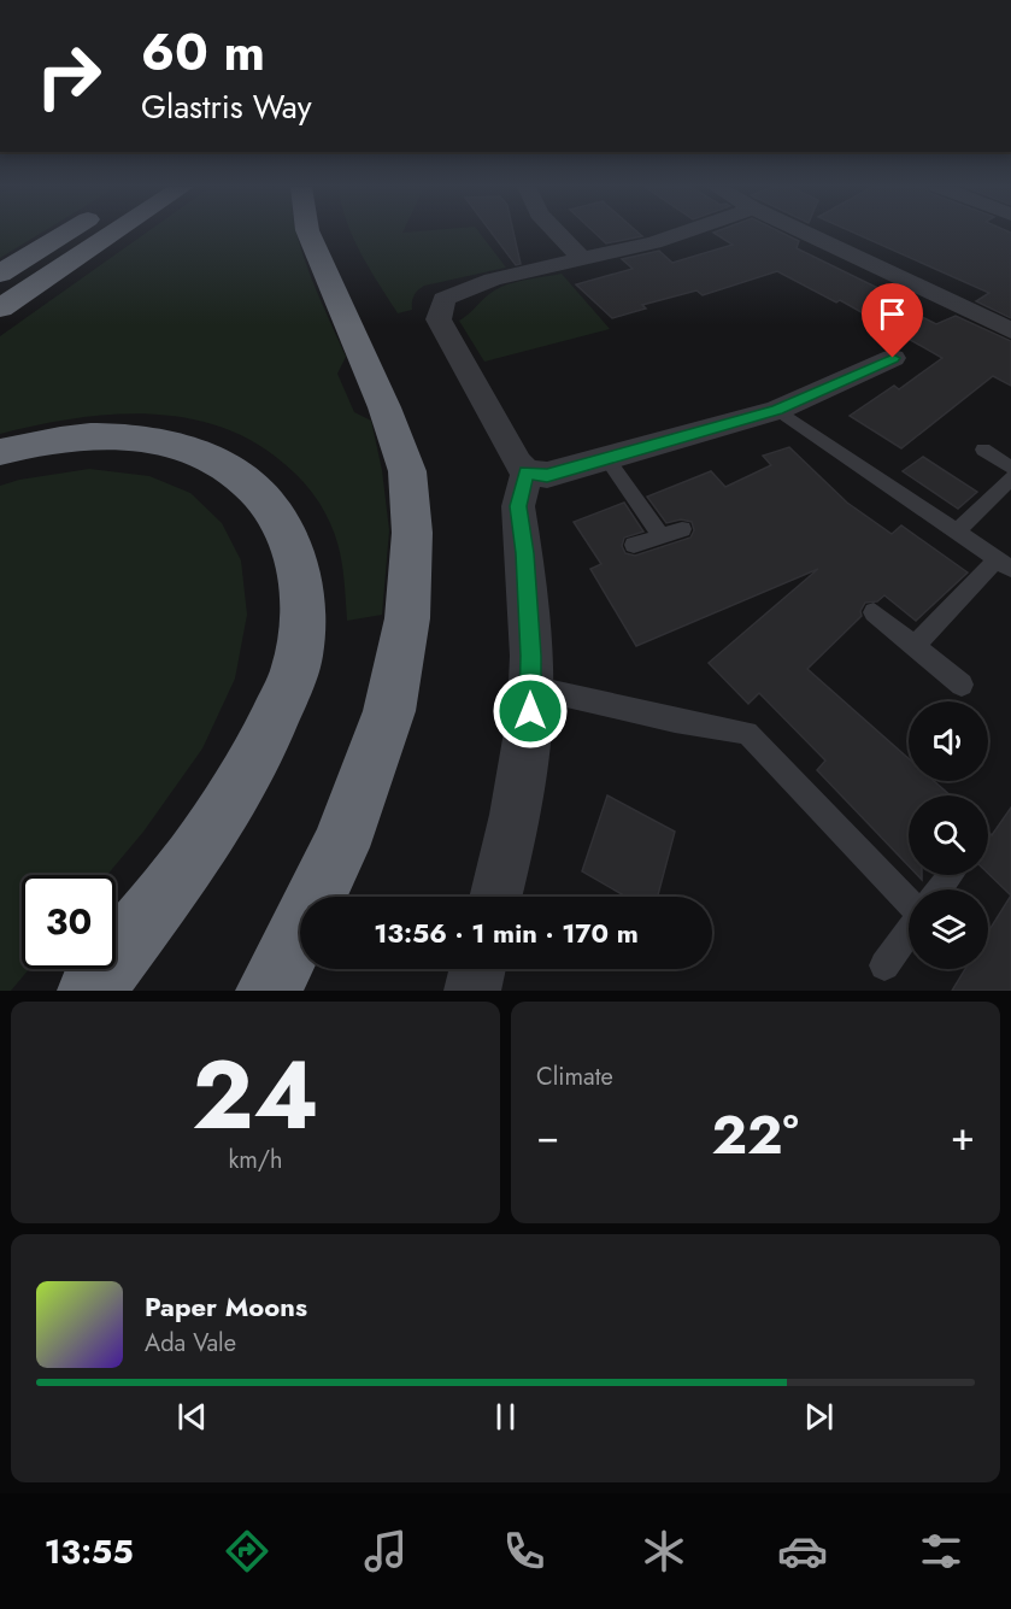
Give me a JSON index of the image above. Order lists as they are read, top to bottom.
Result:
{
  "page": {
    "turn": ["60 m", "Glastris Way"],
    "limit": "30",
    "trip": "13:56 · 1 min · 170 m",
    "tile": [
      ["24", "km/h"],
      "Climate"
    ],
    "heat": ["−", "22°", "+"],
    "song": ["Paper Moons", "Ada Vale"],
    "tabs": "13:55"
  }
}
